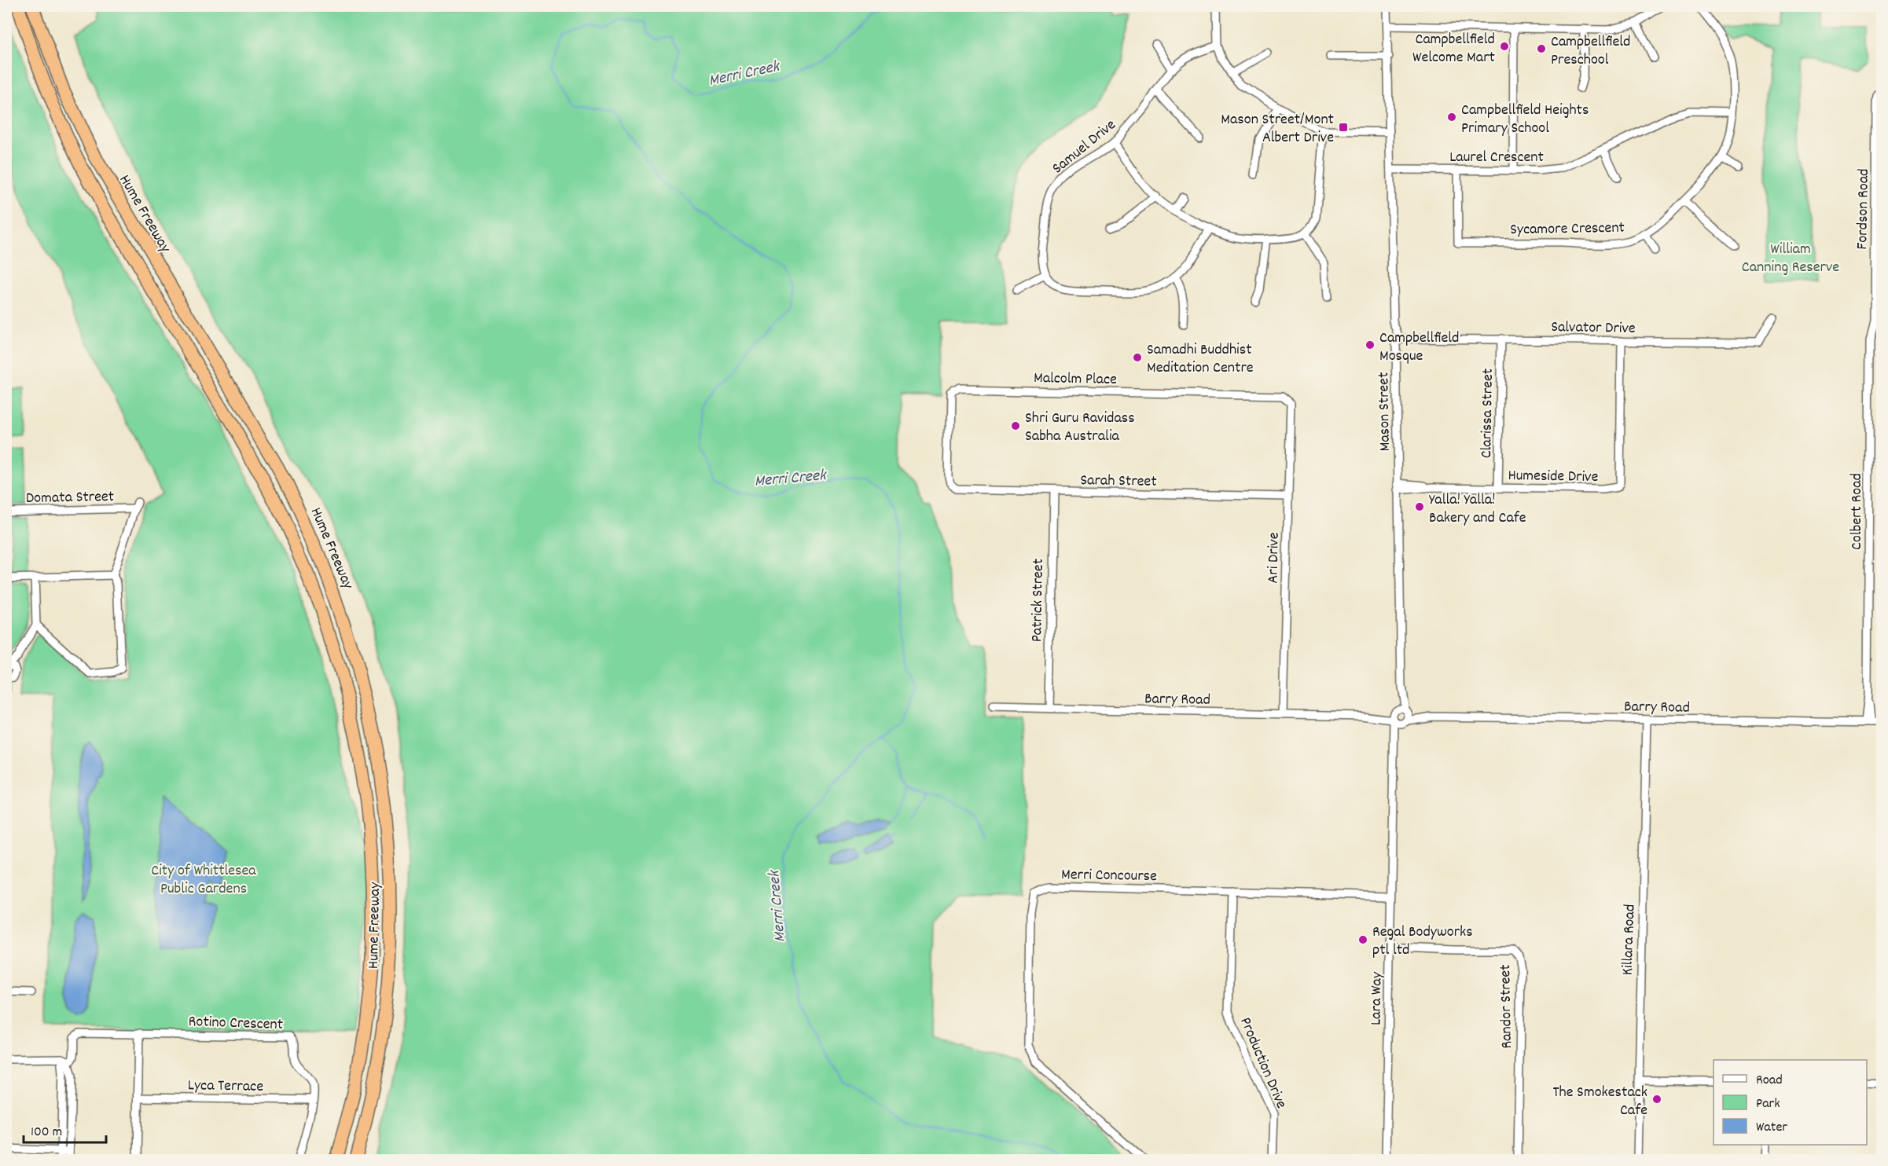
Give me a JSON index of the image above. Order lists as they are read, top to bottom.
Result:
{
  "streets": {
    "highway": ["Hume Freeway"],
    "street": [
      "Samuel Drive",
      "Laurel Crescent",
      "Fordson Road",
      "Sycamore Crescent",
      "Salvator Drive",
      "Malcolm Place",
      "Mason Street",
      "Clarissa Street",
      "Humeside Drive",
      "Sarah Street",
      "Domata Street",
      "Colbert Road",
      "Ari Drive",
      "Patrick Street",
      "Barry Road",
      "Merri Concourse",
      "Killara Road",
      "Lara Way",
      "Randor Street",
      "Rotino Crescent",
      "Production Drive",
      "Lyca Terrace"
    ]
  },
  "crossings": [
    ["Laurel Crescent", "Sycamore Crescent"],
    ["Laurel Crescent", "Mason Street"],
    ["Fordson Road", "Colbert Road"],
    ["Salvator Drive", "Mason Street"],
    ["Salvator Drive", "Clarissa Street"],
    ["Salvator Drive", "Humeside Drive"],
    ["Malcolm Place", "Sarah Street"],
    ["Malcolm Place", "Ari Drive"],
    ["Mason Street", "Humeside Drive"],
    ["Mason Street", "Barry Road"],
    ["Clarissa Street", "Humeside Drive"],
    ["Sarah Street", "Ari Drive"],
    ["Sarah Street", "Patrick Street"],
    ["Colbert Road", "Barry Road"],
    ["Ari Drive", "Barry Road"],
    ["Patrick Street", "Barry Road"],
    ["Barry Road", "Killara Road"],
    ["Merri Concourse", "Lara Way"],
    ["Merri Concourse", "Production Drive"],
    ["Lara Way", "Randor Street"],
    ["Rotino Crescent", "Lyca Terrace"]
  ],
  "water": ["Merri Creek"],
  "parks": ["William Canning Reserve", "City of Whittlesea Public Gardens"],
  "places": {
    "other": [
      "Campbellfield Welcome Mart",
      "Campbellfield Preschool",
      "Campbellfield Heights Primary School",
      "Campbellfield Mosque",
      "Samadhi Buddhist Meditation Centre",
      "Shri Guru Ravidass Sabha Australia",
      "Yalla! Yalla! Bakery and Cafe",
      "Regal Bodyworks ptl ltd",
      "The Smokestack Cafe"
    ],
    "transit": ["Mason Street/Mont Albert Drive"]
  },
  "legend": ["Road", "Park", "Water"],
  "scale_bar": "100 m"
}
